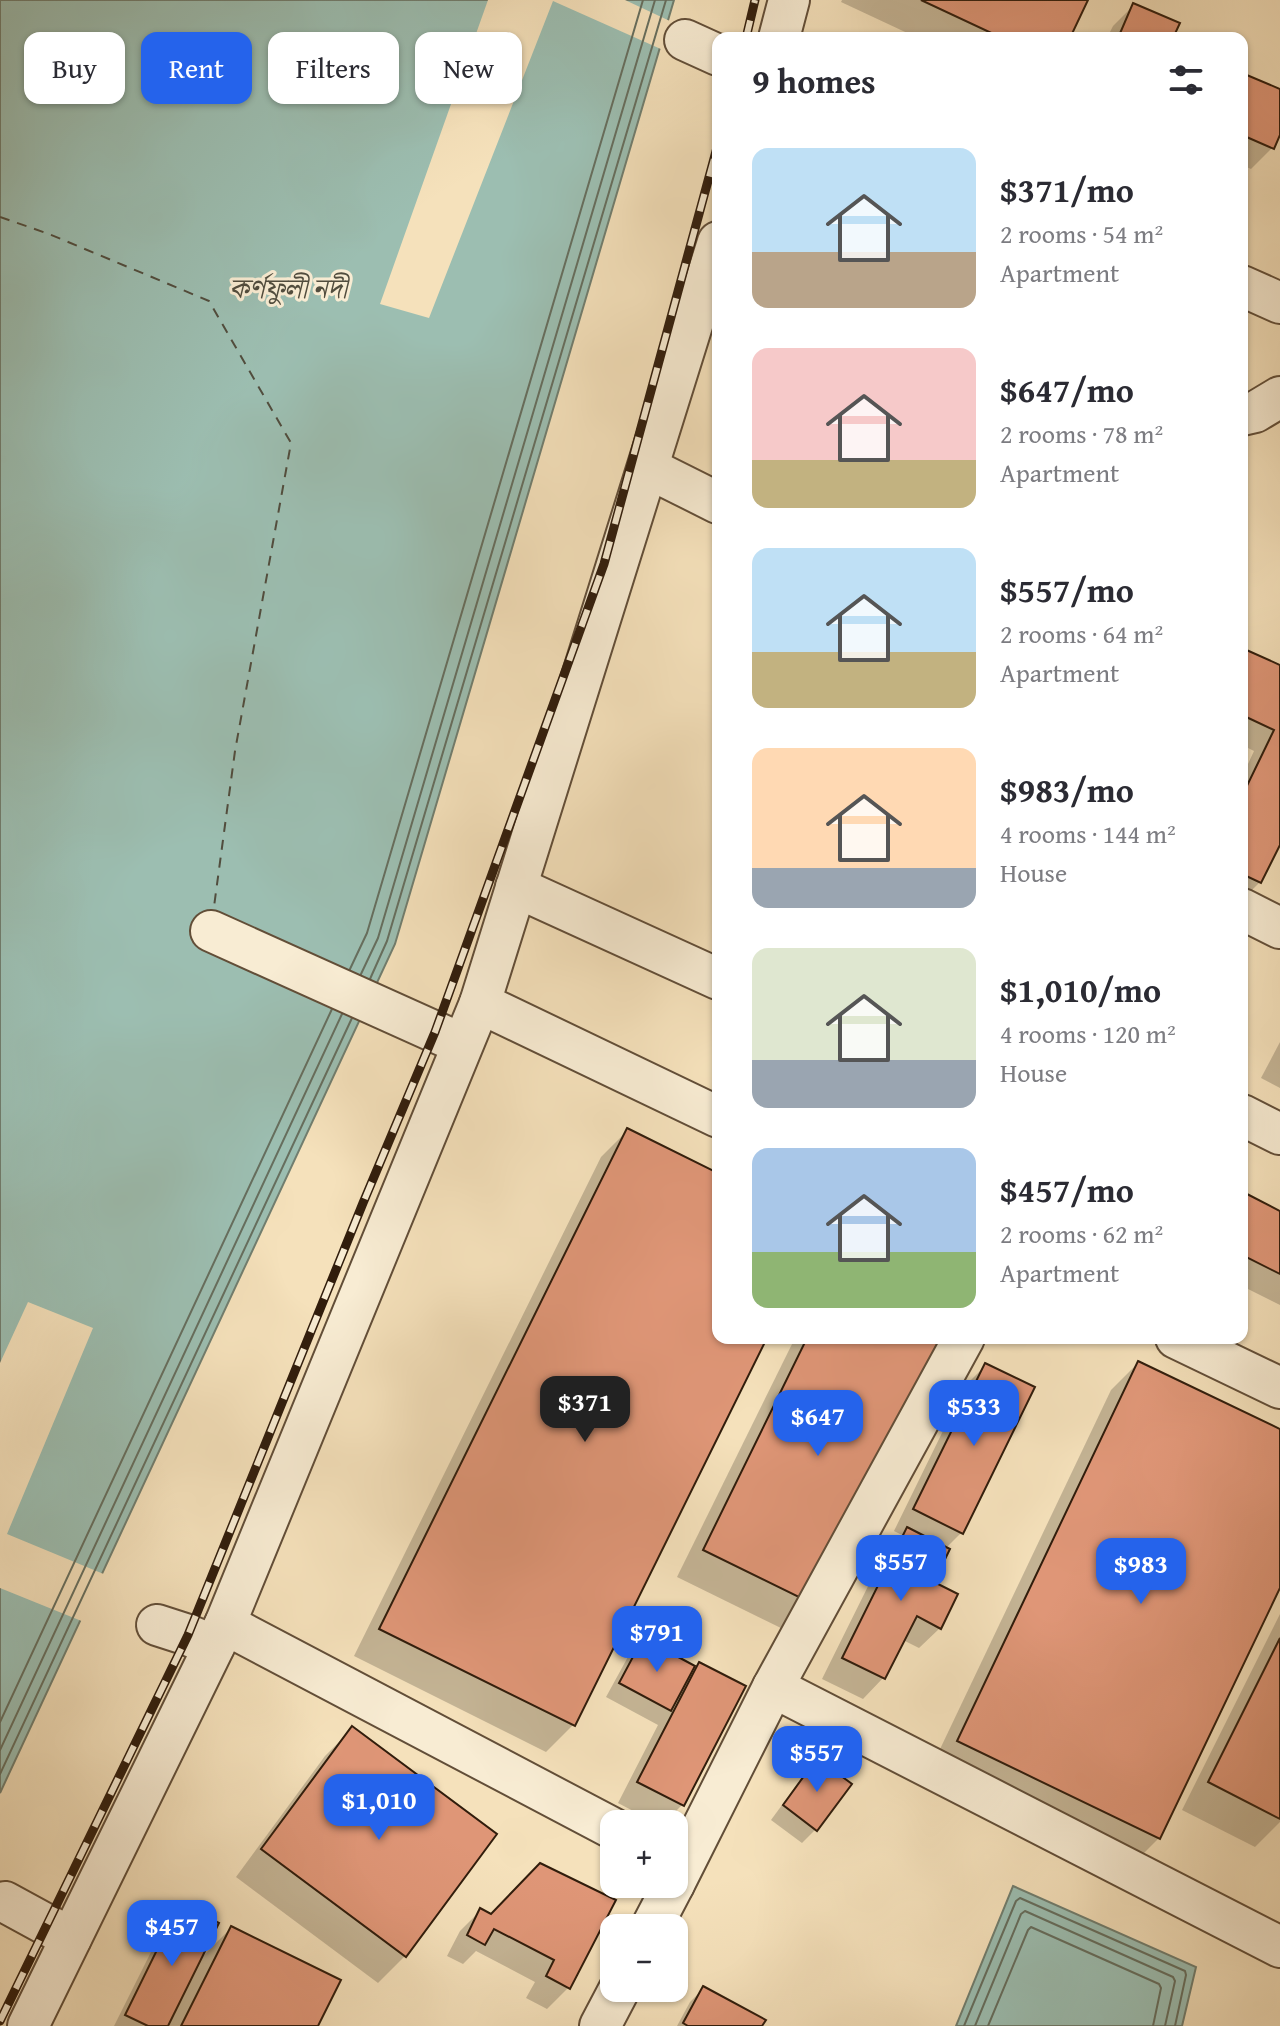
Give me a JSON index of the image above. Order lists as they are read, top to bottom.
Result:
{
  "water": ["কর্ণফুলী নদী"],
  "page": {
    "chip": [
      "Buy",
      "Rent",
      "Filters",
      "New"
    ],
    "heading": "9 homes",
    "list": [
      {
        "name": "$371/mo",
        "note": "2 rooms · 54 m² · Apartment"
      },
      {
        "name": "$647/mo",
        "note": "2 rooms · 78 m² · Apartment"
      },
      {
        "name": "$557/mo",
        "note": "2 rooms · 64 m² · Apartment"
      },
      {
        "name": "$983/mo",
        "note": "4 rooms · 144 m² · House"
      },
      {
        "name": "$1,010/mo",
        "note": "4 rooms · 120 m² · House"
      },
      {
        "name": "$457/mo",
        "note": "2 rooms · 62 m² · Apartment"
      }
    ],
    "price": [
      "$371",
      "$533",
      "$647",
      "$557",
      "$983",
      "$791",
      "$557",
      "$1,010",
      "$457"
    ],
    "map_buttons": ["+", "−"]
  }
}
